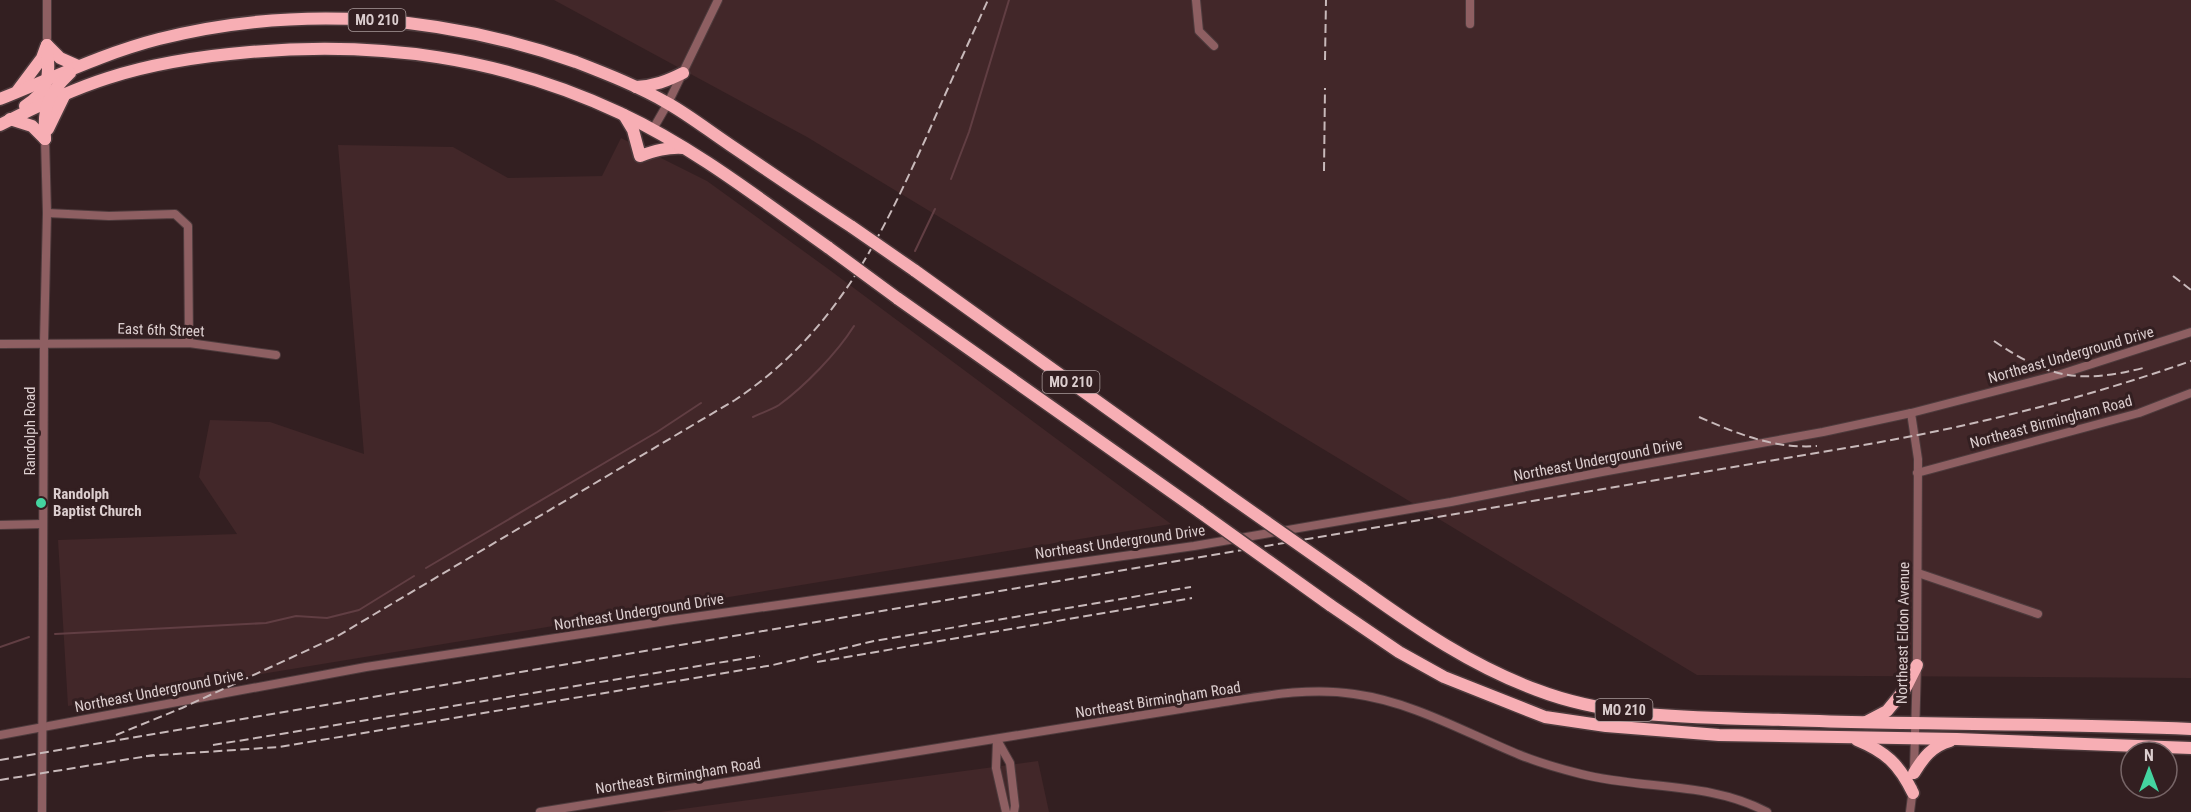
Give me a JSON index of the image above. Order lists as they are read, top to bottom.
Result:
{
  "streets": {
    "highway": ["MO 210"],
    "street": [
      "East 6th Street",
      "Northeast Underground Drive",
      "Northeast Birmingham Road",
      "Randolph Road",
      "Northeast Eldon Avenue"
    ]
  },
  "crossings": [
    ["MO 210", "Northeast Eldon Avenue"],
    ["East 6th Street", "Randolph Road"],
    ["Northeast Underground Drive", "Randolph Road"],
    ["Northeast Underground Drive", "Northeast Eldon Avenue"],
    ["Northeast Birmingham Road", "Northeast Eldon Avenue"]
  ],
  "places": ["Randolph Baptist Church"],
  "north": "top"
}
